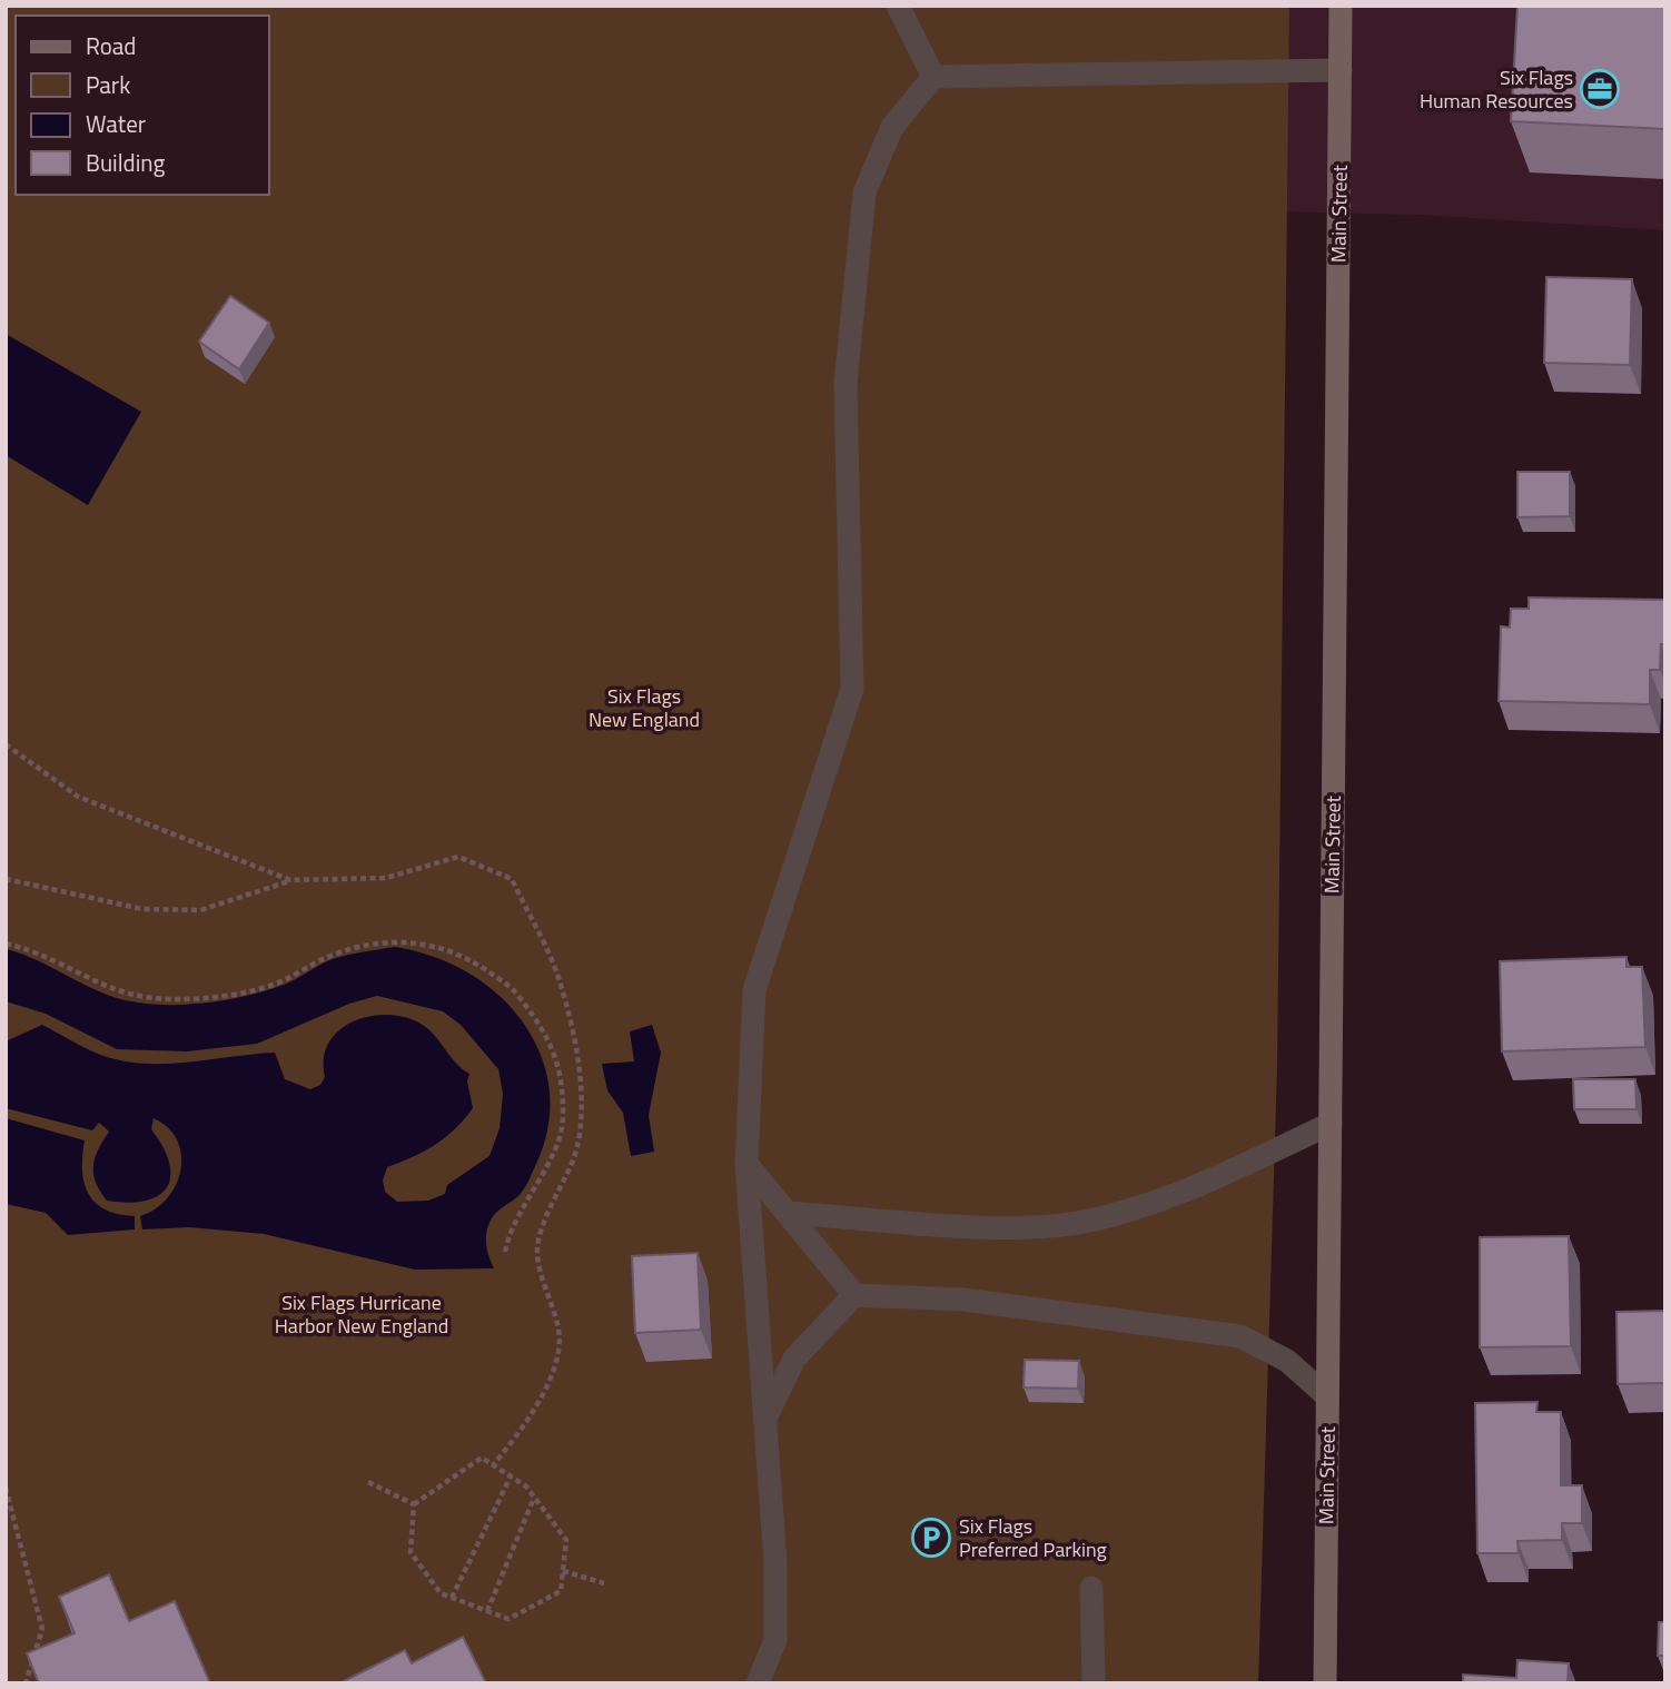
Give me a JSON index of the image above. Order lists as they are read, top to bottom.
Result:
{
  "streets": {
    "main road": ["Main Street"]
  },
  "parks": ["Six Flags New England", "Six Flags Hurricane Harbor New England"],
  "places": {
    "office": ["Six Flags Human Resources"],
    "parking": ["Six Flags Preferred Parking"]
  },
  "legend": [
    "Road",
    "Park",
    "Water",
    "Building"
  ]
}
